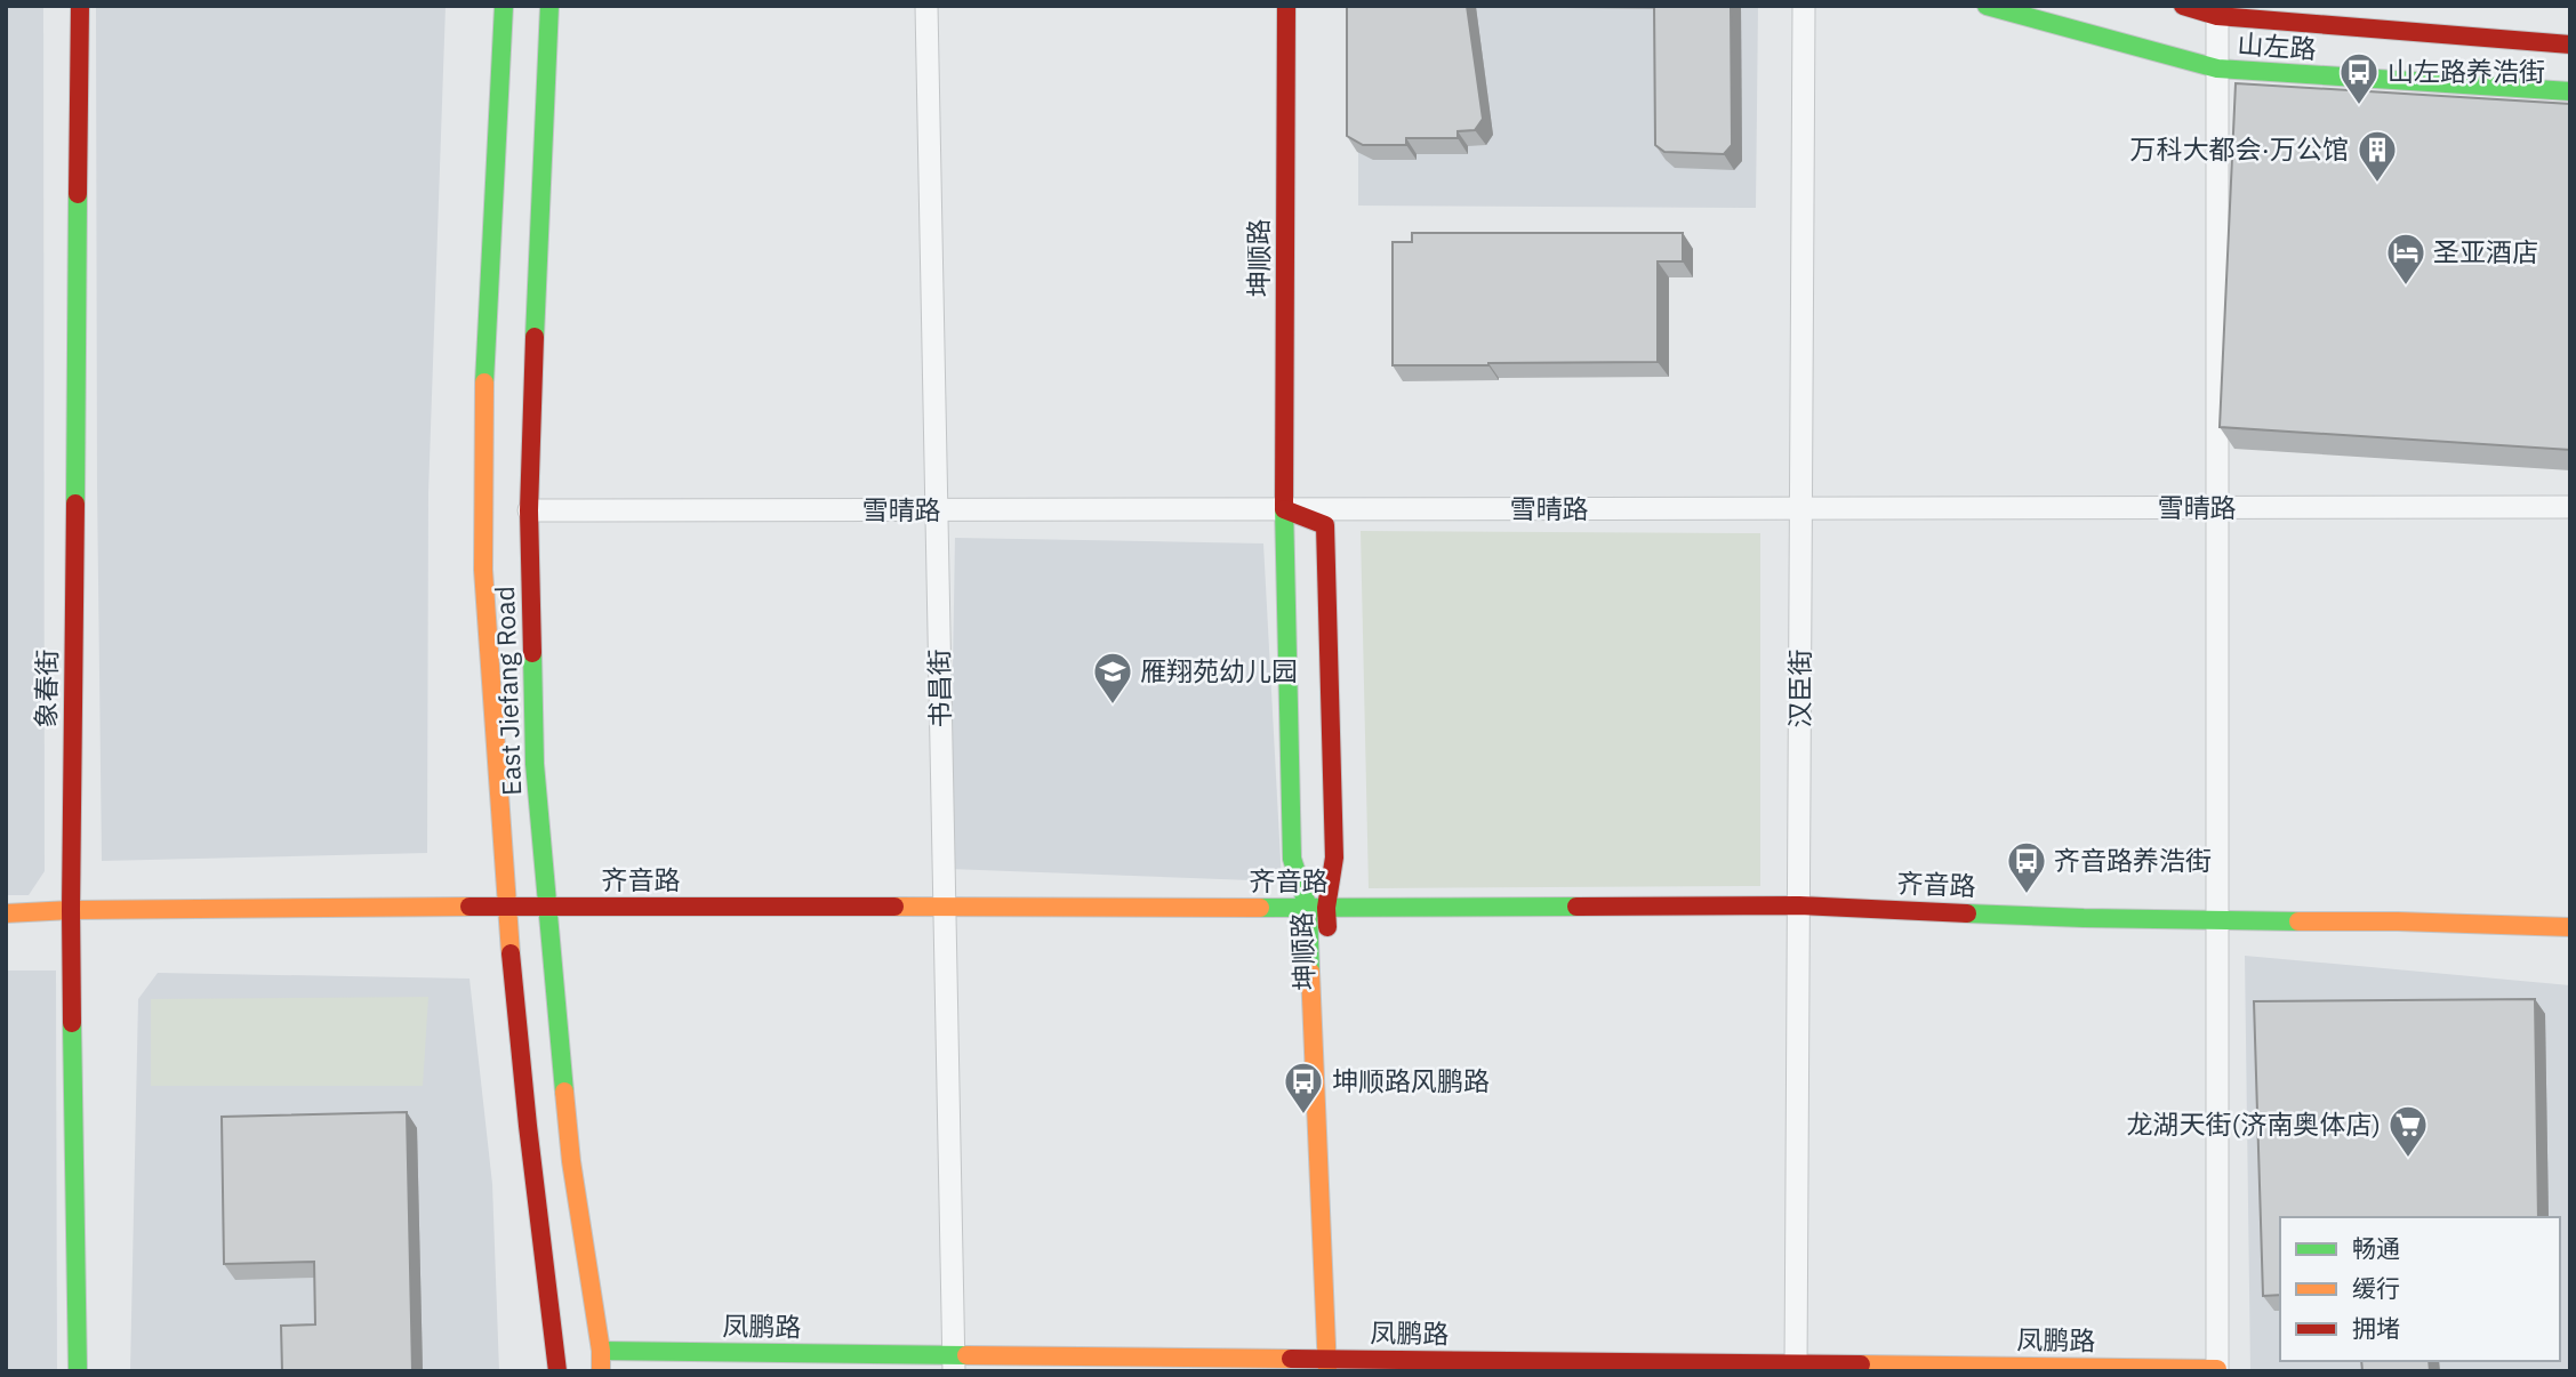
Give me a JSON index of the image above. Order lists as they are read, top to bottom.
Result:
{
  "streets": {
    "street": [
      "山左路",
      "坤顺路",
      "雪晴路",
      "象春街",
      "书昌街",
      "汉臣街",
      "East Jiefang Road",
      "齐音路",
      "凤鹏路"
    ]
  },
  "crossings": [
    ["坤顺路", "雪晴路"],
    ["坤顺路", "齐音路"],
    ["坤顺路", "凤鹏路"],
    ["雪晴路", "书昌街"],
    ["雪晴路", "汉臣街"],
    ["雪晴路", "East Jiefang Road"],
    ["象春街", "齐音路"],
    ["书昌街", "齐音路"],
    ["书昌街", "凤鹏路"],
    ["汉臣街", "齐音路"],
    ["汉臣街", "凤鹏路"],
    ["East Jiefang Road", "齐音路"],
    ["East Jiefang Road", "凤鹏路"]
  ],
  "places": {
    "bus stop": ["山左路养浩街", "齐音路养浩街", "坤顺路风鹏路"],
    "building": ["万科大都会·万公馆"],
    "hotel": ["圣亚酒店"],
    "school or university": ["雁翔苑幼儿园"],
    "supermarket": ["龙湖天街(济南奥体店)"]
  },
  "legend": ["畅通", "缓行", "拥堵"]
}
